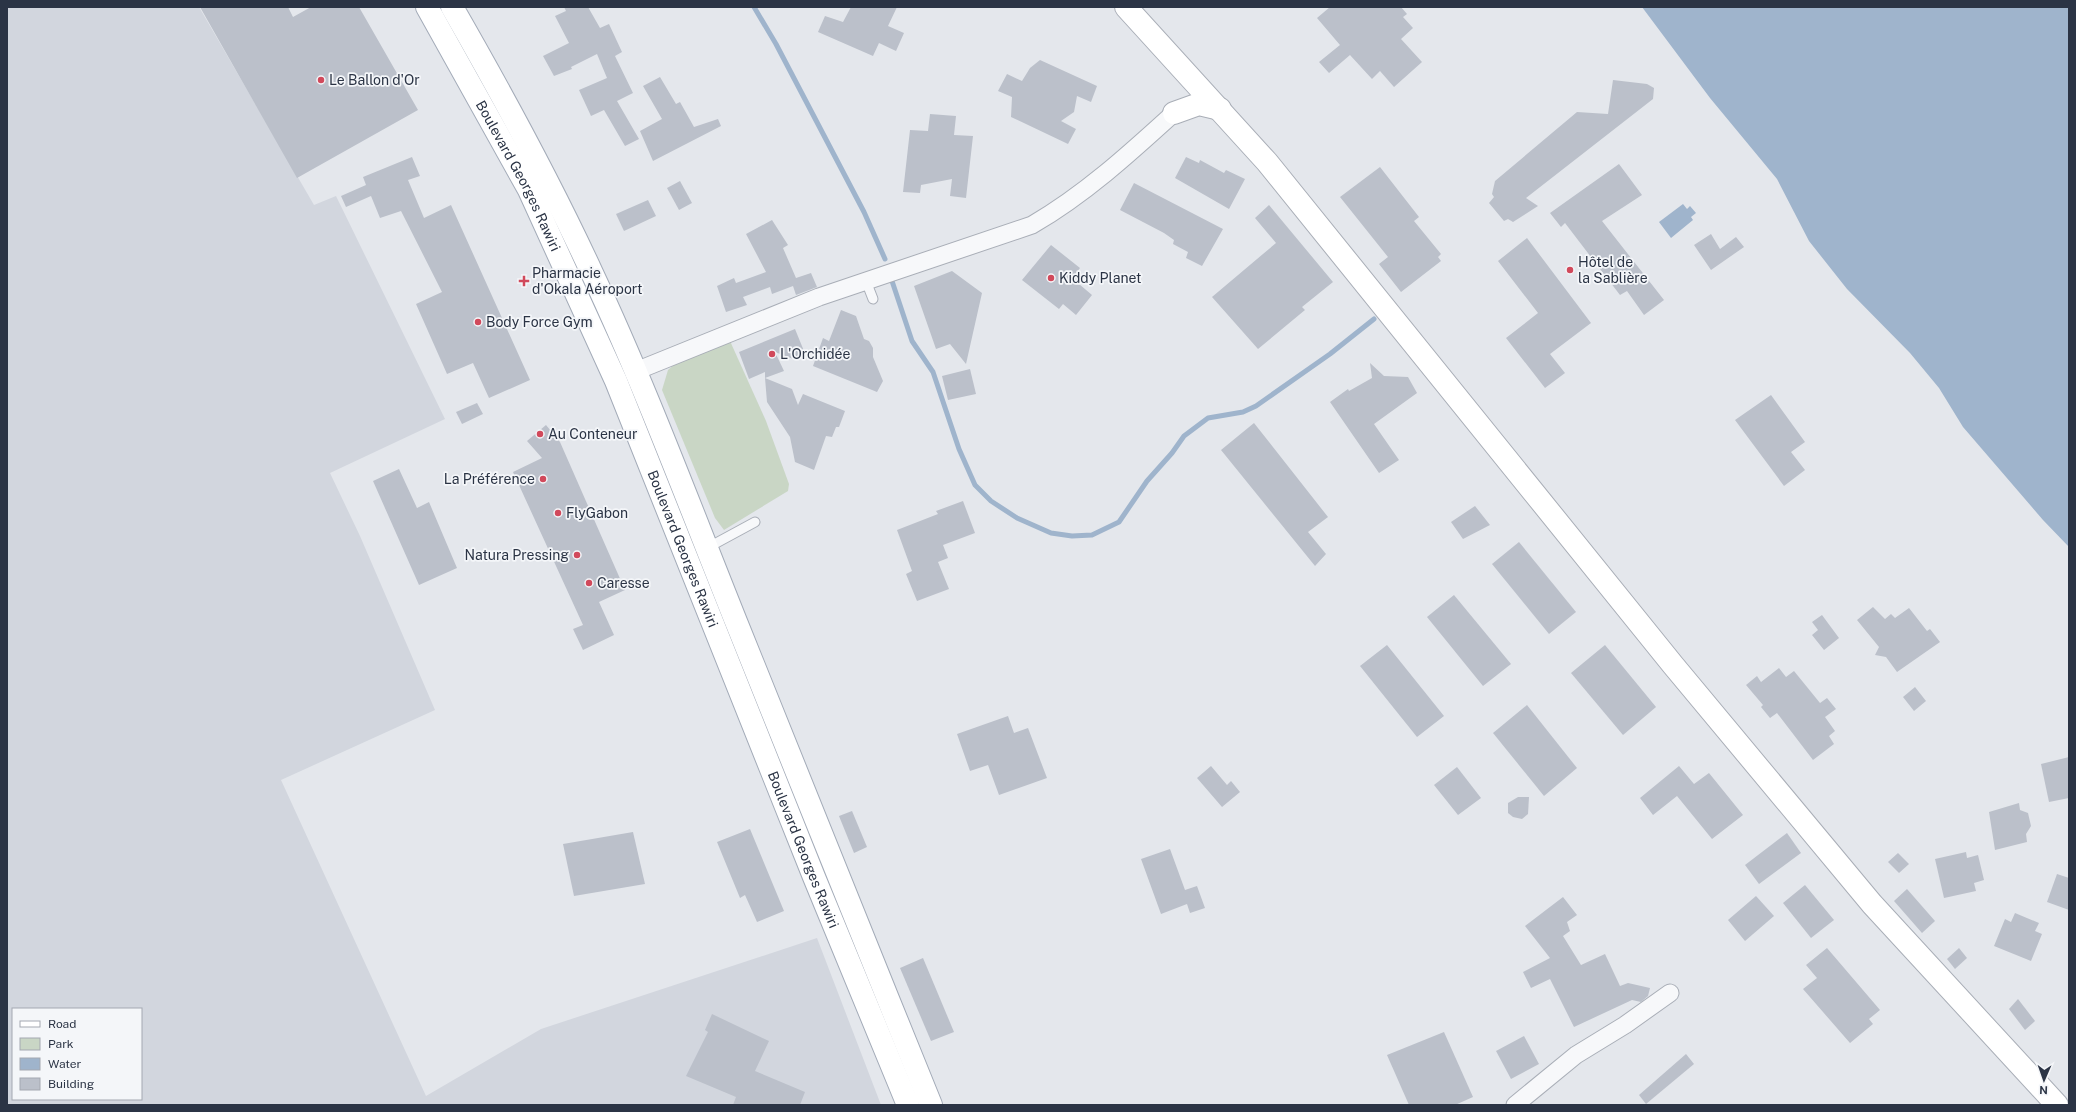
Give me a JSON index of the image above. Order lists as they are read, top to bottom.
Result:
{
  "streets": {
    "main road": ["Boulevard Georges Rawiri"]
  },
  "places": {
    "other": [
      "Le Ballon d'Or",
      "Hôtel de la Sablière",
      "Kiddy Planet",
      "Body Force Gym",
      "L'Orchidée",
      "Au Conteneur",
      "La Préférence",
      "FlyGabon",
      "Natura Pressing",
      "Caresse"
    ],
    "health": ["Pharmacie d'Okala Aéroport"]
  },
  "legend": [
    "Road",
    "Park",
    "Water",
    "Building"
  ],
  "north": "bottom"
}
